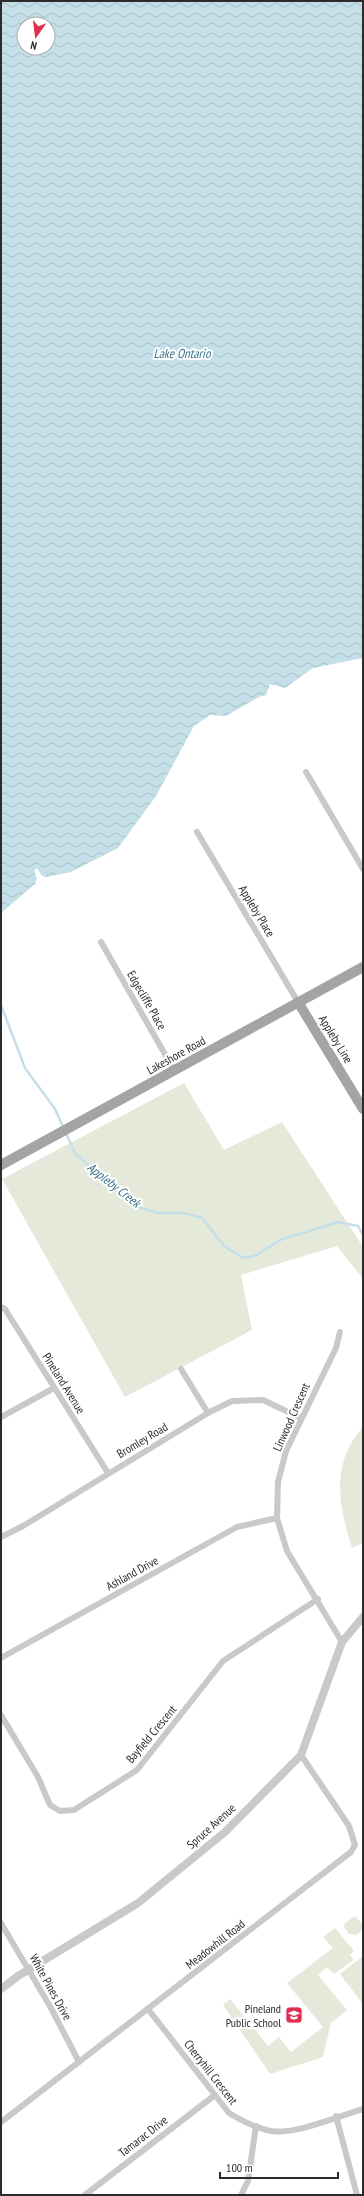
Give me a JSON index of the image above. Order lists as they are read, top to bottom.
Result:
{
  "streets": {
    "main road": ["Appleby Line", "Lakeshore Road"],
    "street": [
      "Appleby Place",
      "Edgecliffe Place",
      "Pineland Avenue",
      "Linwood Crescent",
      "Bromley Road",
      "Ashland Drive",
      "Bayfield Crescent",
      "Spruce Avenue",
      "Meadowhill Road",
      "White Pines Drive",
      "Cherryhill Crescent",
      "Tamarac Drive"
    ]
  },
  "crossings": [
    ["Appleby Place", "Appleby Line"],
    ["Appleby Place", "Lakeshore Road"],
    ["Edgecliffe Place", "Lakeshore Road"],
    ["Appleby Line", "Lakeshore Road"],
    ["Pineland Avenue", "Bromley Road"],
    ["Linwood Crescent", "Bromley Road"],
    ["Linwood Crescent", "Ashland Drive"],
    ["Linwood Crescent", "Bayfield Crescent"],
    ["Linwood Crescent", "Spruce Avenue"],
    ["Spruce Avenue", "Meadowhill Road"],
    ["Spruce Avenue", "White Pines Drive"],
    ["Meadowhill Road", "White Pines Drive"],
    ["Meadowhill Road", "Cherryhill Crescent"],
    ["Cherryhill Crescent", "Tamarac Drive"]
  ],
  "water": ["Lake Ontario", "Appleby Creek"],
  "places": {
    "school or university": ["Pineland Public School"]
  },
  "scale_bar": "100 m",
  "north": "bottom"
}
